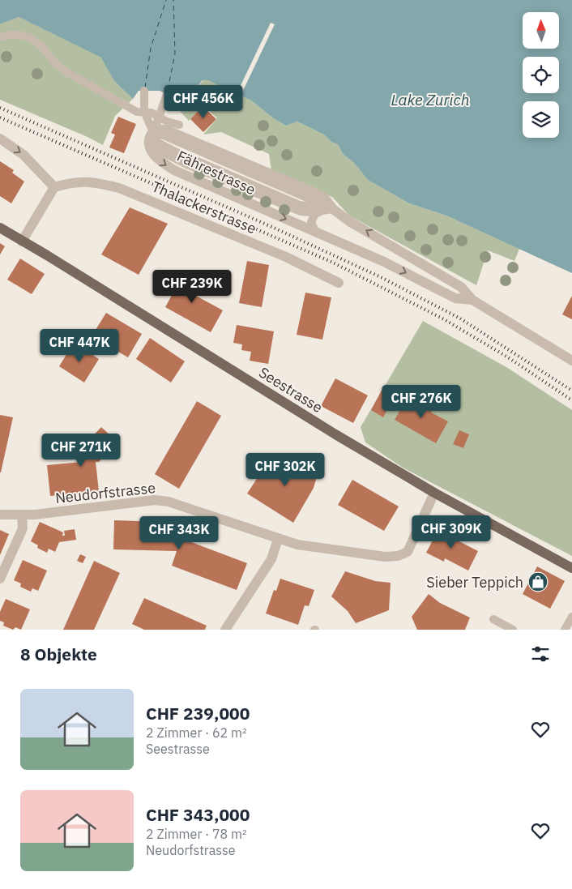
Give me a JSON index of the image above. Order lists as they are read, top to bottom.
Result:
{
  "streets": {
    "main road": ["Seestrasse"],
    "street": ["Fährestrasse", "Thalackerstrasse", "Neudorfstrasse"]
  },
  "crossings": [
    ["Seestrasse", "Neudorfstrasse"]
  ],
  "water": ["Lake Zurich"],
  "places": {
    "shop": ["Sieber Teppich"]
  },
  "north": "top",
  "page": {
    "price": [
      "CHF 456K",
      "CHF 239K",
      "CHF 447K",
      "CHF 276K",
      "CHF 271K",
      "CHF 302K",
      "CHF 309K",
      "CHF 343K"
    ],
    "heading": "8 Objekte",
    "list": [
      {
        "name": "CHF 239,000",
        "note": "2 Zimmer · 62 m² · Seestrasse"
      },
      {
        "name": "CHF 343,000",
        "note": "2 Zimmer · 78 m² · Neudorfstrasse"
      }
    ]
  }
}
